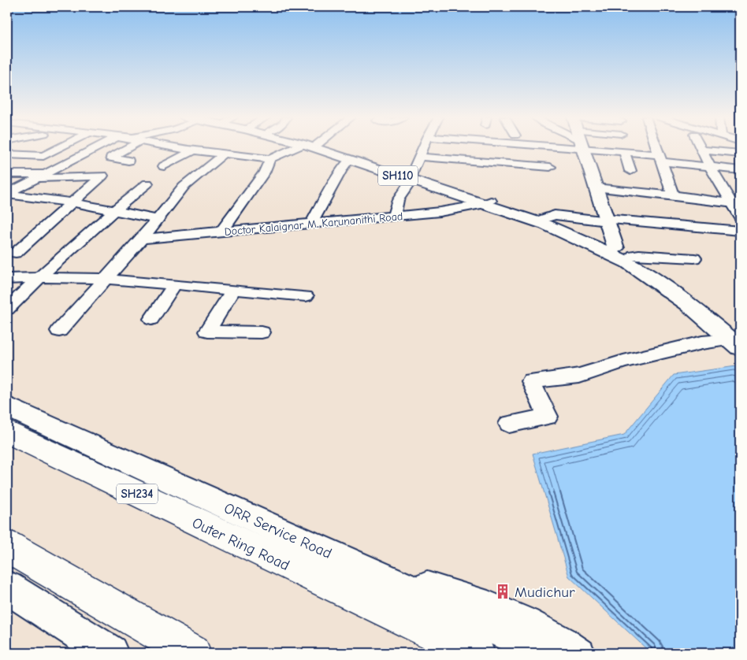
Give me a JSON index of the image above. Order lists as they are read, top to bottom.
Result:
{
  "streets": {
    "highway": ["SH234", "Outer Ring Road"],
    "main road": ["SH110", "ORR Service Road"],
    "street": ["Doctor Kalaignar M. Karunanithi Road"]
  },
  "crossings": [
    ["SH110", "Doctor Kalaignar M. Karunanithi Road"]
  ],
  "places": {
    "building": ["Mudichur"]
  }
}
